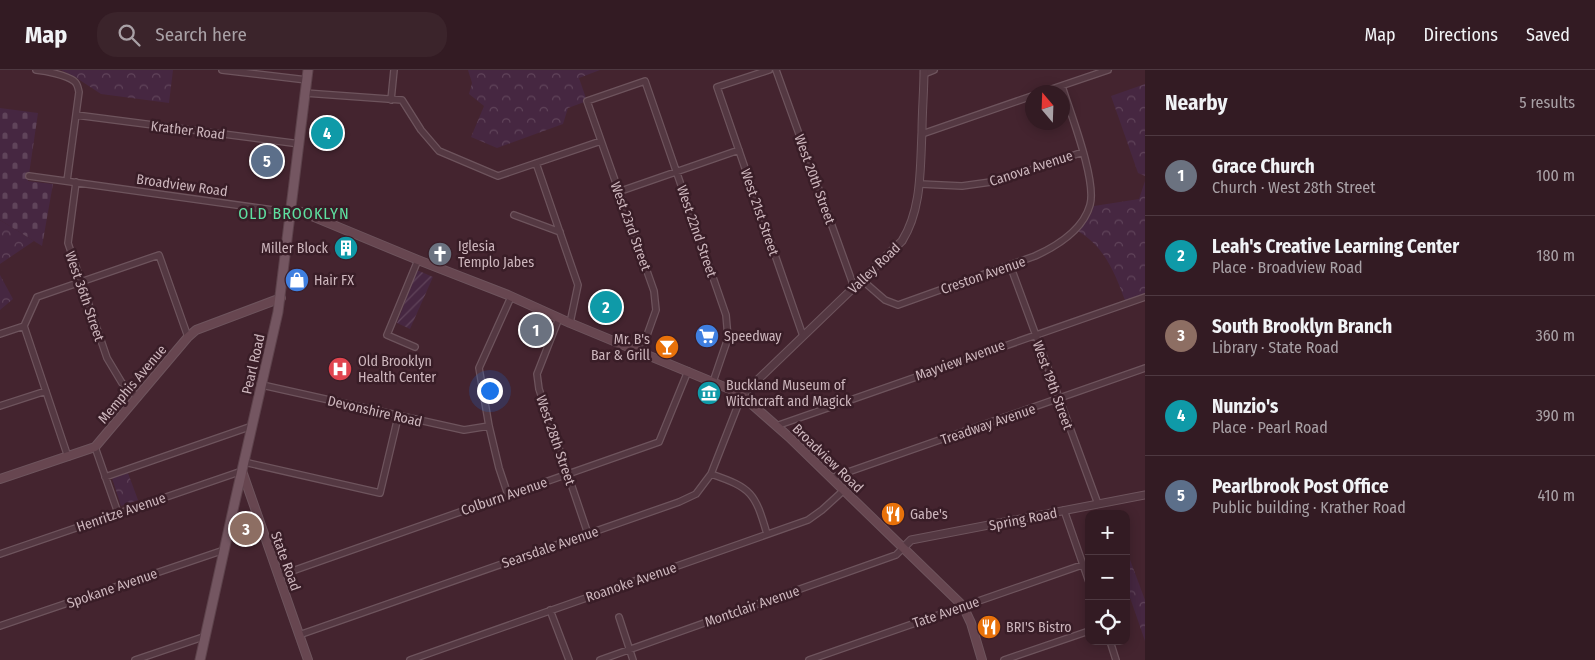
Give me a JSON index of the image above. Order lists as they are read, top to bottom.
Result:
{
  "streets": {
    "main road": [
      "Broadview Road",
      "Pearl Road",
      "Memphis Avenue",
      "State Road"
    ],
    "street": [
      "Krather Road",
      "Canova Avenue",
      "West 20th Street",
      "West 21st Street",
      "West 23rd Street",
      "West 22nd Street",
      "Valley Road",
      "Creston Avenue",
      "West 36th Street",
      "Mayview Avenue",
      "West 19th Street",
      "Devonshire Road",
      "Treadway Avenue",
      "West 28th Street",
      "Colburn Avenue",
      "Henritze Avenue",
      "Spring Road",
      "Searsdale Avenue",
      "Roanoke Avenue",
      "Spokane Avenue",
      "Montclair Avenue",
      "Tate Avenue"
    ]
  },
  "crossings": [
    ["Krather Road", "Pearl Road"],
    ["Canova Avenue", "Valley Road"],
    ["Canova Avenue", "Creston Avenue"],
    ["West 20th Street", "Valley Road"],
    ["Broadview Road", "West 23rd Street"],
    ["Broadview Road", "West 22nd Street"],
    ["Broadview Road", "Valley Road"],
    ["Broadview Road", "West 36th Street"],
    ["Broadview Road", "Mayview Avenue"],
    ["Broadview Road", "Pearl Road"],
    ["Broadview Road", "Treadway Avenue"],
    ["Broadview Road", "West 28th Street"],
    ["Broadview Road", "Colburn Avenue"],
    ["Broadview Road", "Spring Road"],
    ["Broadview Road", "Searsdale Avenue"],
    ["Broadview Road", "Roanoke Avenue"],
    ["Broadview Road", "Montclair Avenue"],
    ["Broadview Road", "Tate Avenue"],
    ["West 21st Street", "Valley Road"],
    ["West 23rd Street", "West 22nd Street"],
    ["Valley Road", "Creston Avenue"],
    ["Valley Road", "Searsdale Avenue"],
    ["Creston Avenue", "West 19th Street"],
    ["West 36th Street", "Memphis Avenue"],
    ["Mayview Avenue", "West 19th Street"],
    ["Pearl Road", "Memphis Avenue"],
    ["Pearl Road", "Devonshire Road"],
    ["Pearl Road", "Henritze Avenue"],
    ["Pearl Road", "State Road"],
    ["Pearl Road", "Spokane Avenue"],
    ["West 19th Street", "Treadway Avenue"],
    ["West 19th Street", "Spring Road"],
    ["West 28th Street", "Colburn Avenue"],
    ["West 28th Street", "Searsdale Avenue"],
    ["Colburn Avenue", "State Road"],
    ["Henritze Avenue", "State Road"],
    ["Spring Road", "Montclair Avenue"],
    ["Searsdale Avenue", "State Road"]
  ],
  "districts": ["OLD BROOKLYN"],
  "places": {
    "building": ["Miller Block"],
    "church": ["Iglesia Templo Jabes"],
    "shop": ["Hair FX"],
    "supermarket": ["Speedway"],
    "bar": ["Mr. B's Bar & Grill"],
    "hospital": ["Old Brooklyn Health Center"],
    "museum": ["Buckland Museum of Witchcraft and Magick"],
    "restaurant": ["Gabe's", "BRI'S Bistro"]
  },
  "north": "top",
  "page": {
    "header": "Map",
    "search": "Search here",
    "nav": ["Map", "Directions", "Saved"],
    "heading": ["Nearby", "5 results"],
    "pins": [
      "4",
      "5",
      "2",
      "1",
      "3"
    ],
    "list": [
      {
        "mark": "1",
        "name": "Grace Church",
        "note": "Church · West 28th Street",
        "value": "100 m"
      },
      {
        "mark": "2",
        "name": "Leah's Creative Learning Center",
        "note": "Place · Broadview Road",
        "value": "180 m"
      },
      {
        "mark": "3",
        "name": "South Brooklyn Branch",
        "note": "Library · State Road",
        "value": "360 m"
      },
      {
        "mark": "4",
        "name": "Nunzio's",
        "note": "Place · Pearl Road",
        "value": "390 m"
      },
      {
        "mark": "5",
        "name": "Pearlbrook Post Office",
        "note": "Public building · Krather Road",
        "value": "410 m"
      }
    ],
    "map_buttons": ["+", "−"]
  }
}
